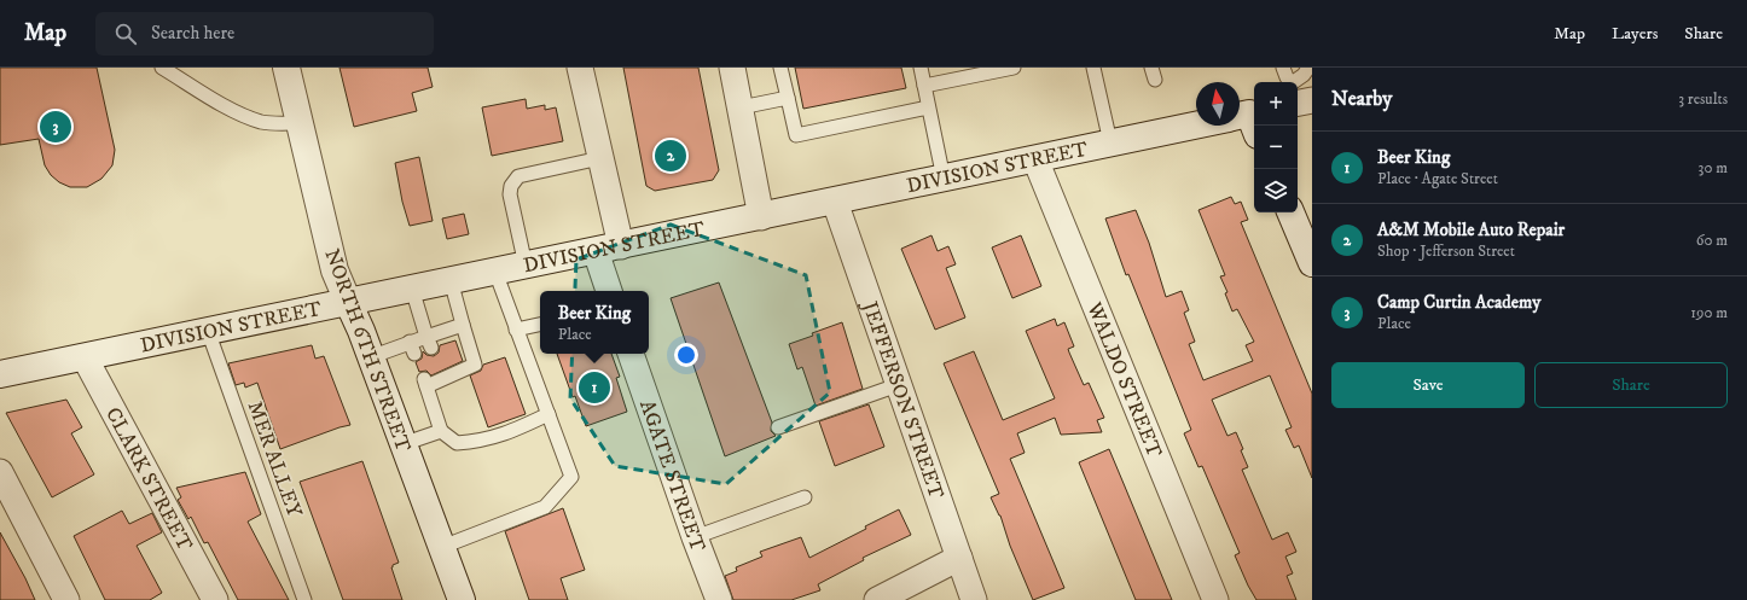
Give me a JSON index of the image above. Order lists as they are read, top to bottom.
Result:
{
  "streets": {
    "main road": ["DIVISION STREET", "NORTH 6TH STREET"],
    "street": [
      "WALDO STREET",
      "JEFFERSON STREET",
      "AGATE STREET",
      "CLARK STREET"
    ],
    "lane": ["MER ALLEY"]
  },
  "crossings": [
    ["DIVISION STREET", "NORTH 6TH STREET"],
    ["DIVISION STREET", "WALDO STREET"],
    ["DIVISION STREET", "JEFFERSON STREET"],
    ["DIVISION STREET", "MER ALLEY"],
    ["DIVISION STREET", "CLARK STREET"]
  ],
  "north": "top",
  "page": {
    "header": "Map",
    "search": "Search here",
    "nav": ["Map", "Layers", "Share"],
    "heading": ["Nearby", "3 results"],
    "map_buttons": ["+", "−"],
    "pins": ["3", "2", "1"],
    "list": [
      {
        "mark": "1",
        "name": "Beer King",
        "note": "Place · Agate Street",
        "value": "30 m"
      },
      {
        "mark": "2",
        "name": "A&M Mobile Auto Repair",
        "note": "Shop · Jefferson Street",
        "value": "60 m"
      },
      {
        "mark": "3",
        "name": "Camp Curtin Academy",
        "note": "Place",
        "value": "190 m"
      }
    ],
    "popup": ["Beer King", "Place"],
    "buttons": ["Save", "Share"]
  }
}
